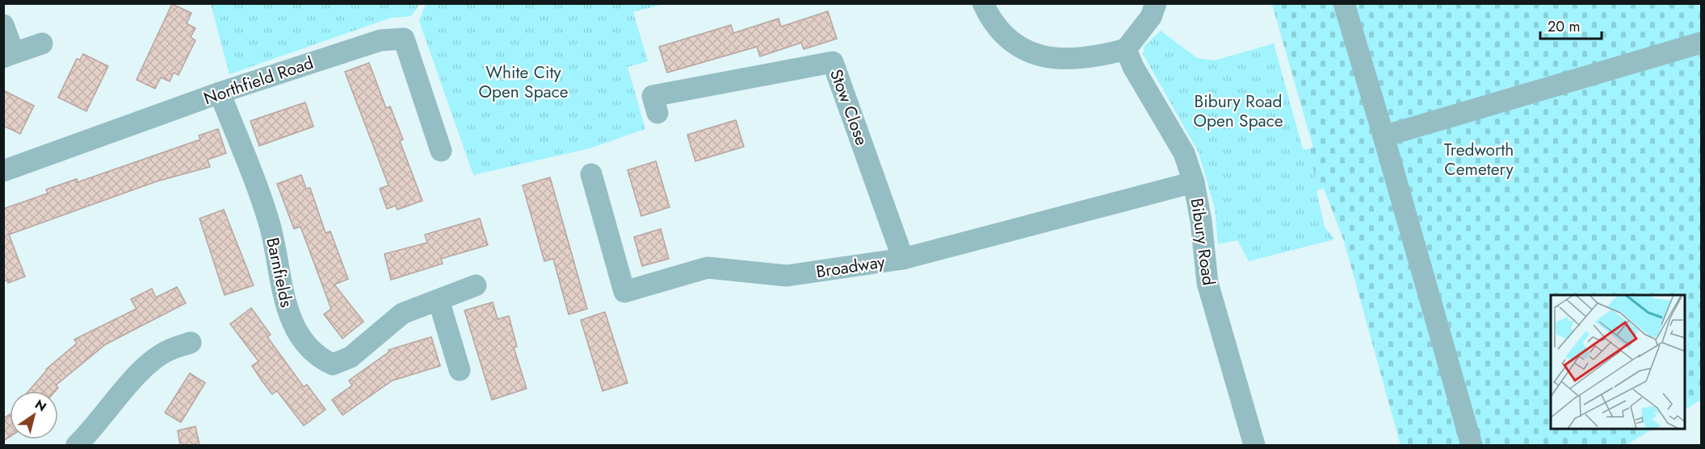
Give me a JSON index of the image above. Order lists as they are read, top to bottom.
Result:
{
  "streets": {
    "street": [
      "Northfield Road",
      "Stow Close",
      "Bibury Road",
      "Broadway",
      "Barnfields"
    ]
  },
  "crossings": [
    ["Northfield Road", "Barnfields"],
    ["Stow Close", "Broadway"],
    ["Bibury Road", "Broadway"]
  ],
  "parks": ["White City Open Space", "Bibury Road Open Space", "Tredworth Cemetery"],
  "scale_bar": "20 m",
  "north": "top right"
}
